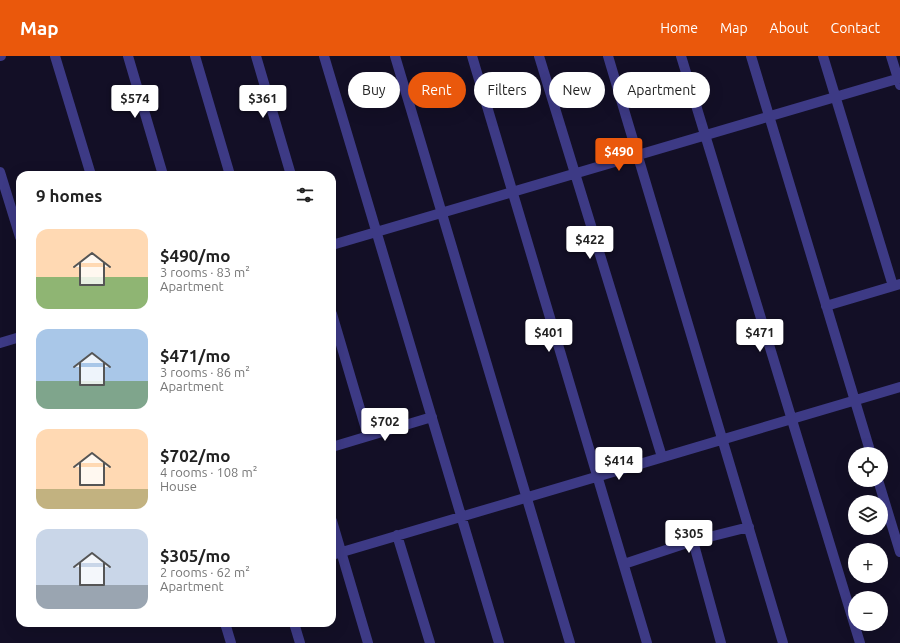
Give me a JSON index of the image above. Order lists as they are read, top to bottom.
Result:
{
  "page": {
    "header": "Map",
    "nav": [
      "Home",
      "Map",
      "About",
      "Contact"
    ],
    "chip": [
      "Buy",
      "Rent",
      "Filters",
      "New",
      "Apartment"
    ],
    "price": [
      "$574",
      "$361",
      "$490",
      "$422",
      "$401",
      "$471",
      "$702",
      "$414",
      "$305"
    ],
    "heading": "9 homes",
    "list": [
      {
        "name": "$490/mo",
        "note": "3 rooms · 83 m² · Apartment"
      },
      {
        "name": "$471/mo",
        "note": "3 rooms · 86 m² · Apartment"
      },
      {
        "name": "$702/mo",
        "note": "4 rooms · 108 m² · House"
      },
      {
        "name": "$305/mo",
        "note": "2 rooms · 62 m² · Apartment"
      }
    ],
    "map_buttons": ["+", "−"]
  }
}
